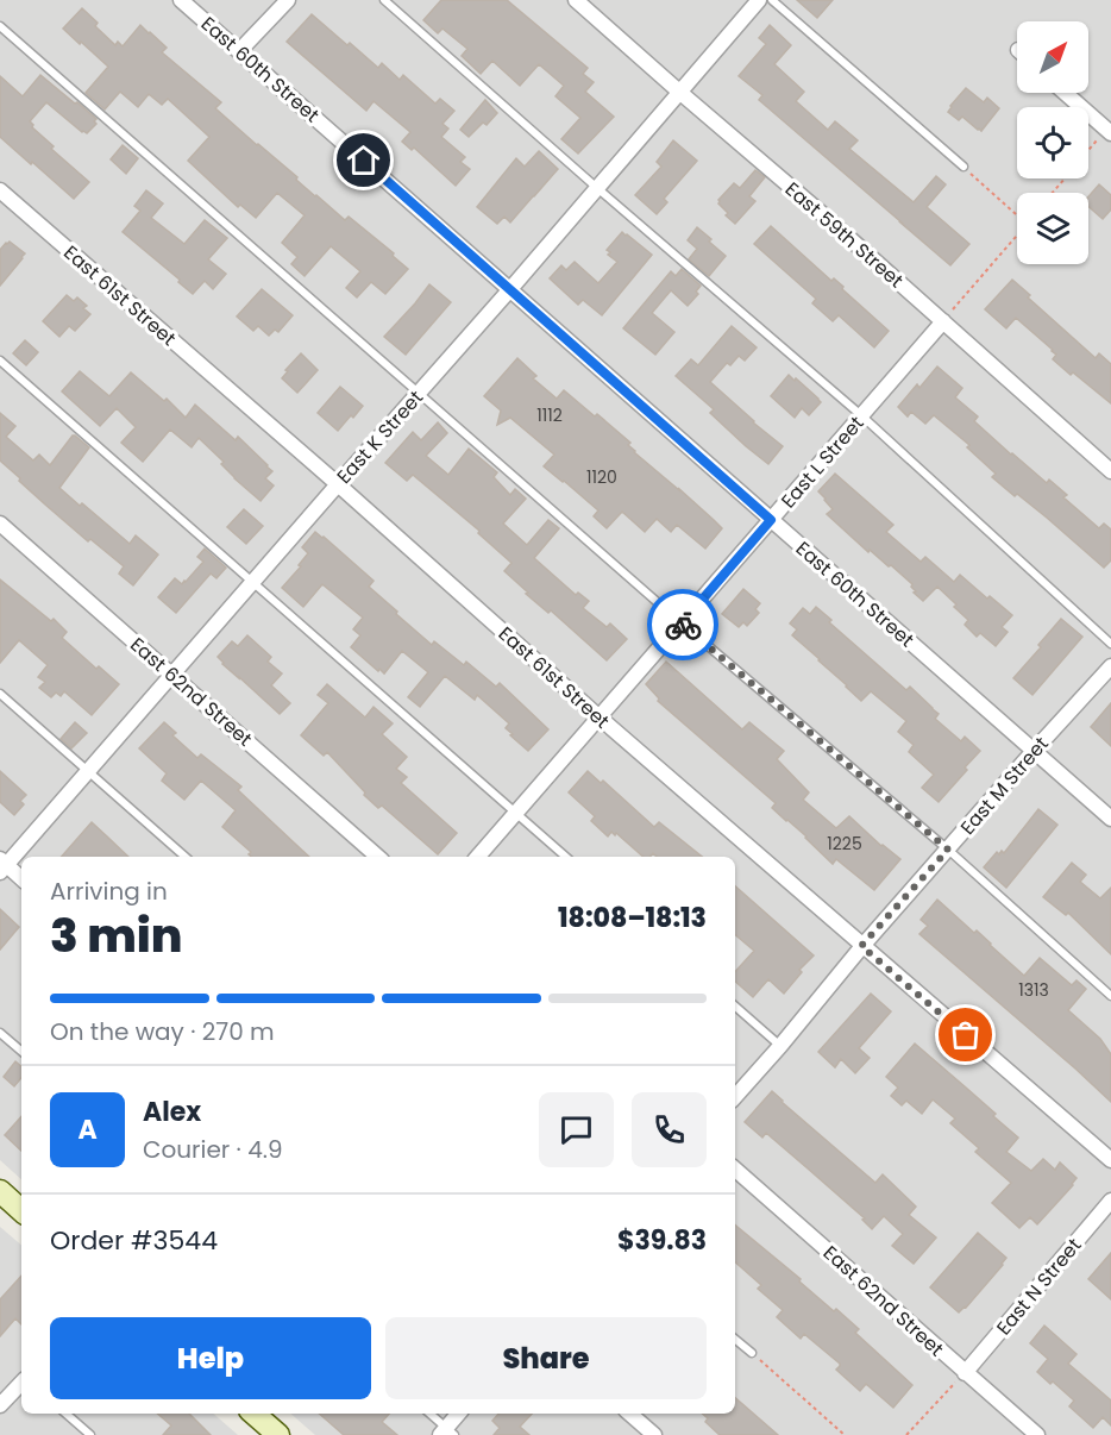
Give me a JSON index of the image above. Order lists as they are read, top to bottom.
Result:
{
  "streets": {
    "street": [
      "East 60th Street",
      "East 59th Street",
      "East 61st Street",
      "East K Street",
      "East L Street",
      "East 62nd Street",
      "East M Street",
      "East N Street"
    ]
  },
  "crossings": [
    ["East 60th Street", "East K Street"],
    ["East 60th Street", "East L Street"],
    ["East 60th Street", "East M Street"],
    ["East 59th Street", "East K Street"],
    ["East 59th Street", "East L Street"],
    ["East 61st Street", "East K Street"],
    ["East 61st Street", "East L Street"],
    ["East 61st Street", "East M Street"],
    ["East K Street", "East 62nd Street"],
    ["East 62nd Street", "East N Street"]
  ],
  "house_numbers": [
    "1112",
    "1120",
    "1225",
    "1313"
  ],
  "north": "top right",
  "page": {
    "heading": ["3 min", "Arriving in", "18:08–18:13"],
    "panel": [
      "Alex",
      "Courier · 4.9",
      "Order #3544",
      "$39.83"
    ],
    "bar": "On the way · 270 m",
    "round": "A",
    "buttons": ["Help", "Share"]
  }
}
